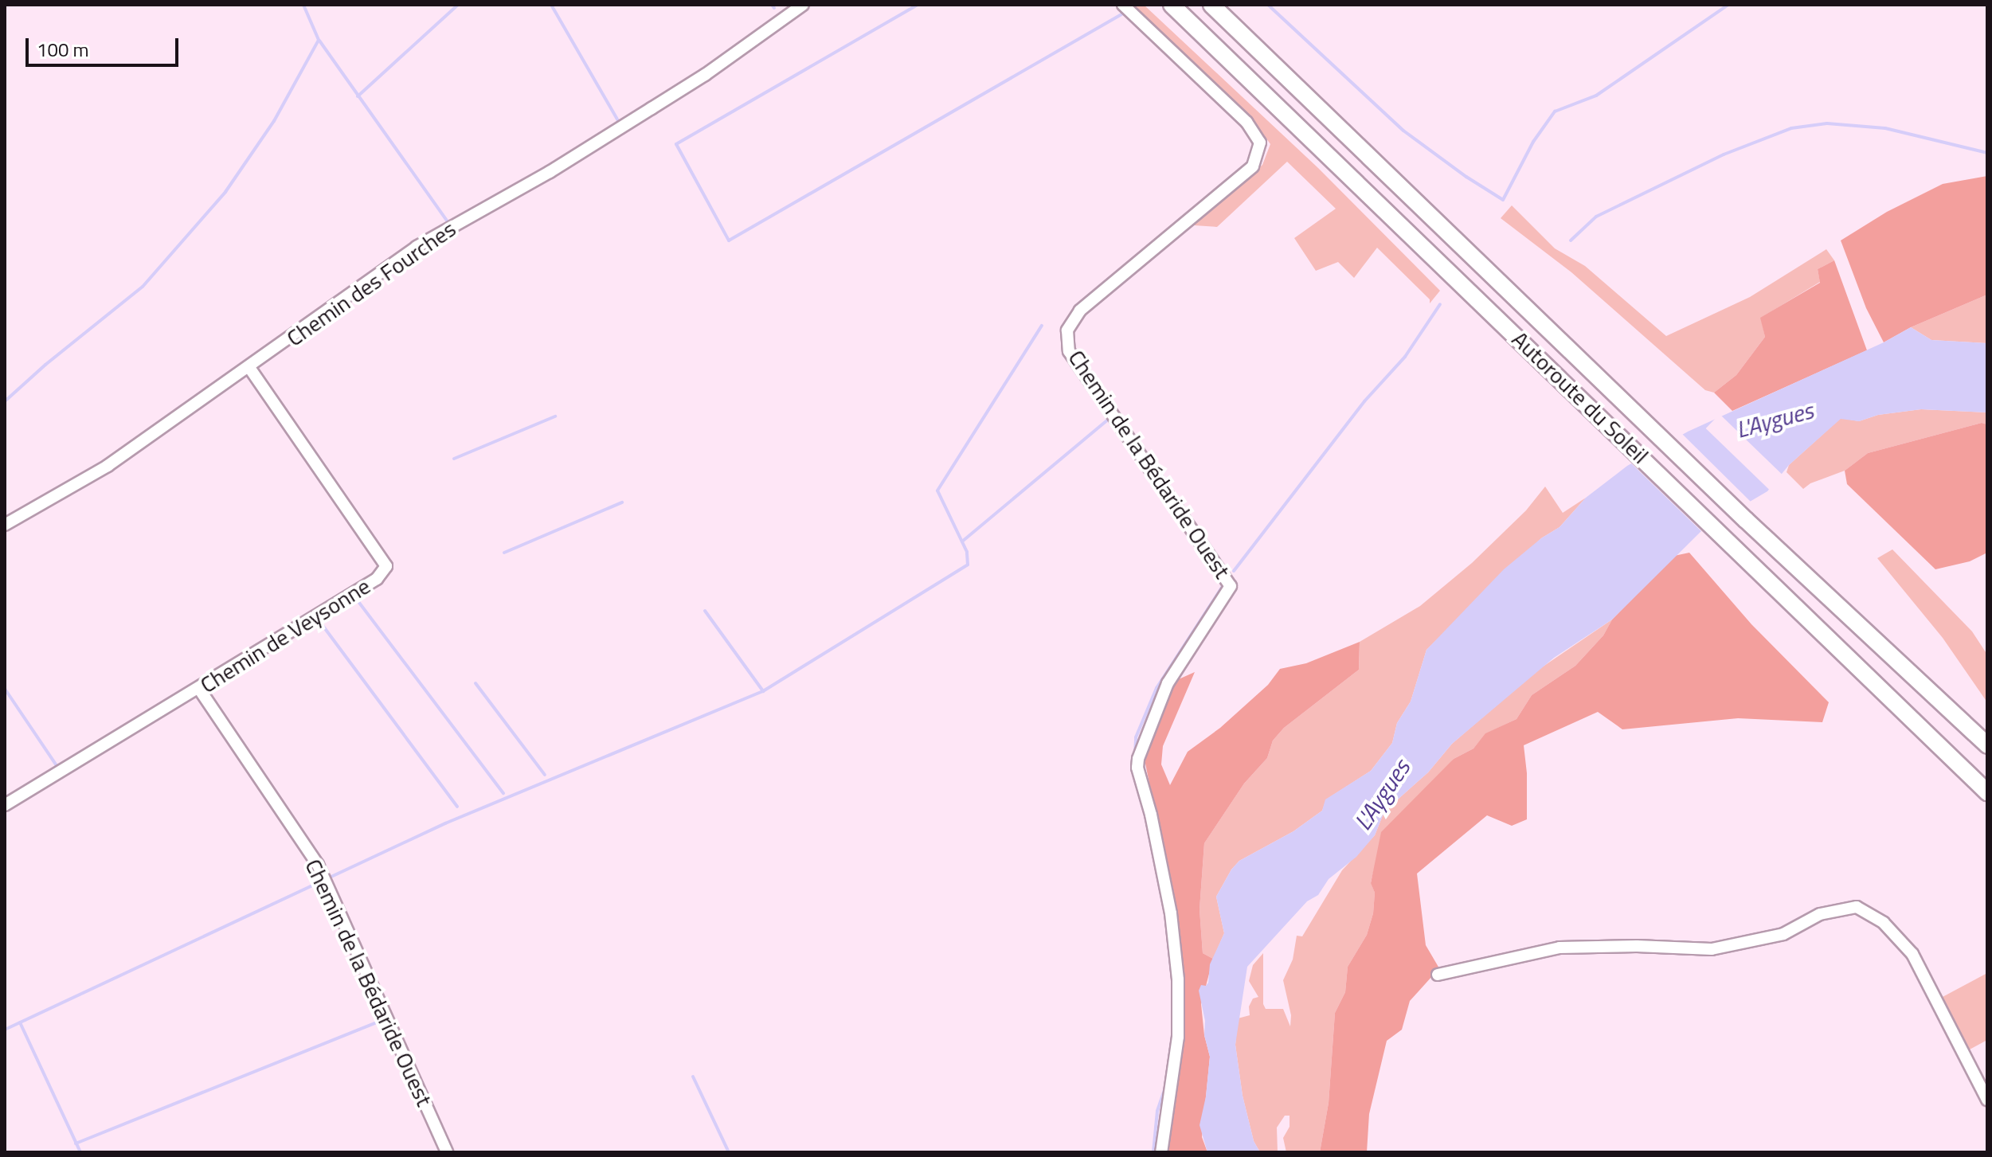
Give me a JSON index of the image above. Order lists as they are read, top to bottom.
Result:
{
  "streets": {
    "highway": ["Autoroute du Soleil"],
    "street": ["Chemin des Fourches", "Chemin de la Bédaride Ouest", "Chemin de Veysonne"]
  },
  "crossings": [
    ["Chemin des Fourches", "Chemin de Veysonne"],
    ["Chemin de la Bédaride Ouest", "Chemin de Veysonne"]
  ],
  "water": ["L'Aygues"],
  "scale_bar": "100 m"
}
